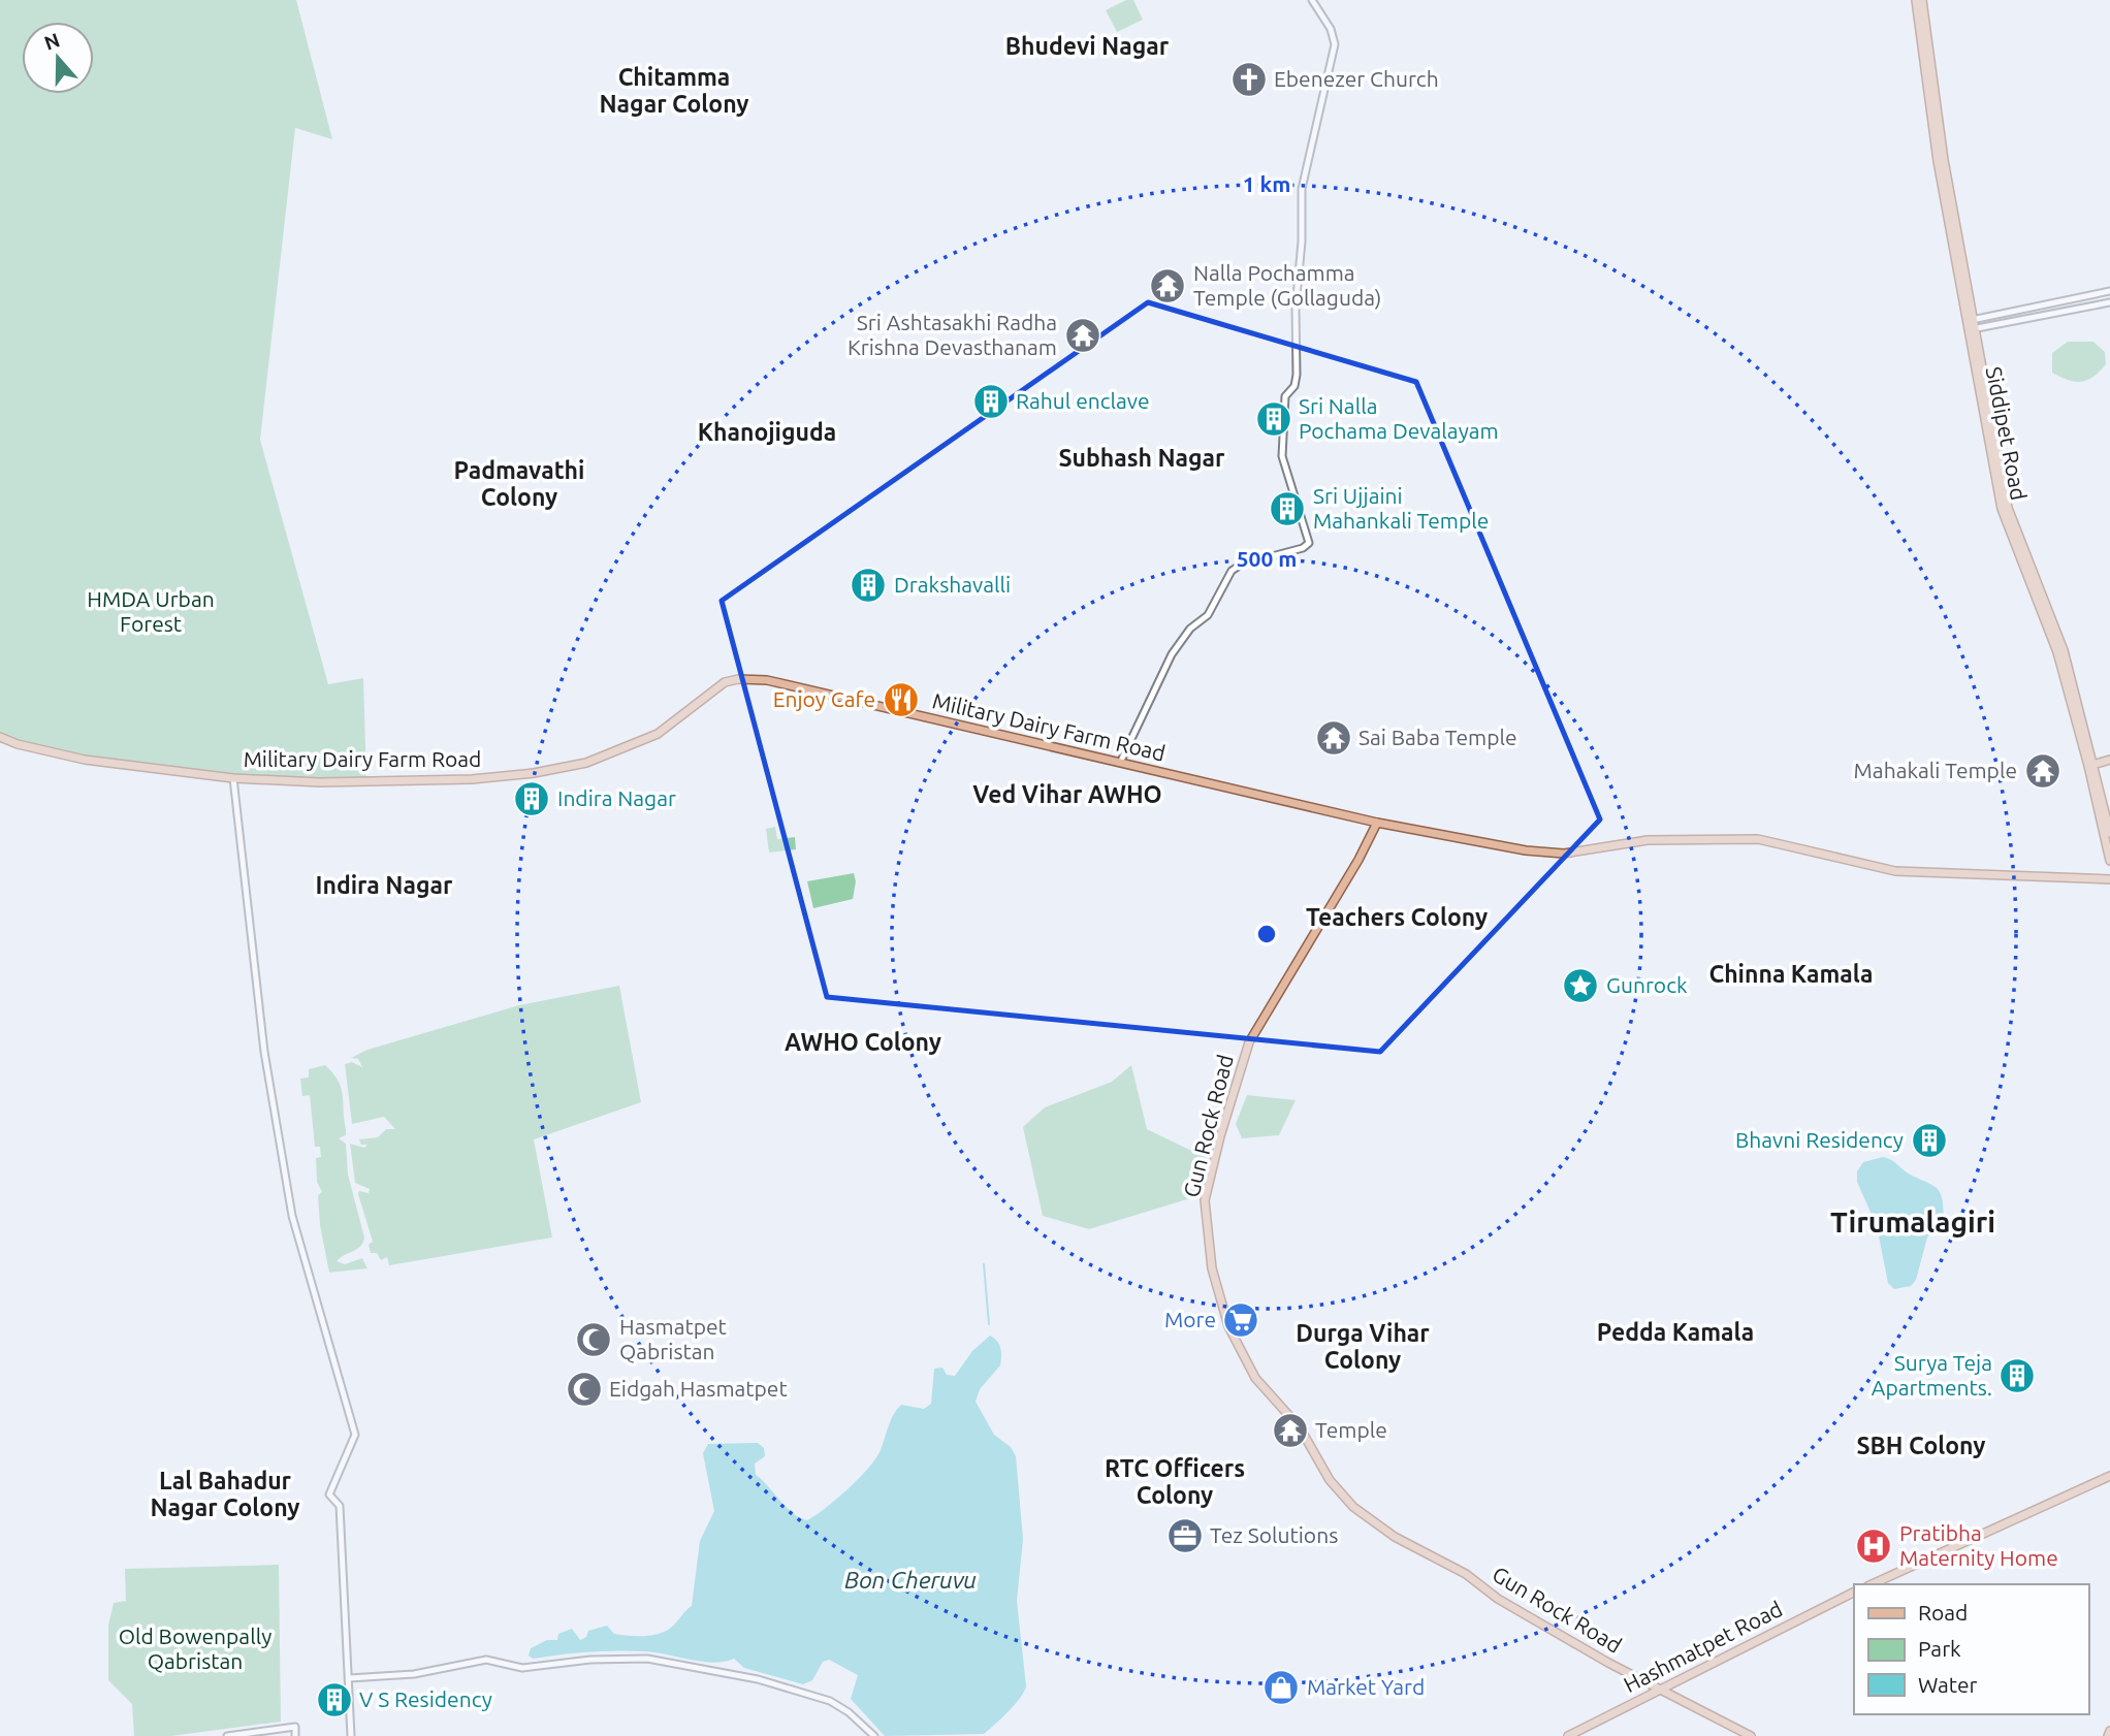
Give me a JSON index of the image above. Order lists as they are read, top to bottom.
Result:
{
  "streets": {
    "main road": [
      "Siddipet Road",
      "Military Dairy Farm Road",
      "Gun Rock Road",
      "Hashmatpet Road"
    ]
  },
  "crossings": [
    ["Military Dairy Farm Road", "Gun Rock Road"],
    ["Gun Rock Road", "Hashmatpet Road"]
  ],
  "districts": [
    "Bhudevi Nagar",
    "Chitamma Nagar Colony",
    "Khanojiguda",
    "Subhash Nagar",
    "Padmavathi Colony",
    "Ved Vihar AWHO",
    "Indira Nagar",
    "Teachers Colony",
    "Chinna Kamala",
    "AWHO Colony",
    "Tirumalagiri",
    "Pedda Kamala",
    "Durga Vihar Colony",
    "SBH Colony",
    "RTC Officers Colony",
    "Lal Bahadur Nagar Colony"
  ],
  "water": ["Bon Cheruvu"],
  "parks": ["HMDA Urban Forest", "Old Bowenpally Qabristan"],
  "places": {
    "church": ["Ebenezer Church"],
    "temple": [
      "Nalla Pochamma Temple (Gollaguda)",
      "Sri Ashtasakhi Radha Krishna Devasthanam",
      "Sai Baba Temple",
      "Mahakali Temple",
      "Temple"
    ],
    "building": [
      "Rahul enclave",
      "Sri Nalla Pochama Devalayam",
      "Sri Ujjaini Mahankali Temple",
      "Drakshavalli",
      "Indira Nagar",
      "Bhavni Residency",
      "Surya Teja Apartments.",
      "V S Residency"
    ],
    "restaurant": ["Enjoy Cafe"],
    "place": ["Gunrock"],
    "supermarket": ["More"],
    "mosque": ["Hasmatpet Qabristan", "Eidgah Hasmatpet"],
    "office": ["Tez Solutions"],
    "hospital": ["Pratibha Maternity Home"],
    "shop": ["Market Yard"]
  },
  "legend": ["Road", "Park", "Water"],
  "north": "top",
  "rings": ["1 km", "500 m"]
}
